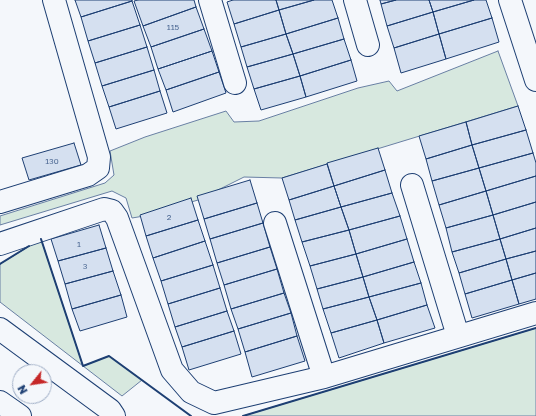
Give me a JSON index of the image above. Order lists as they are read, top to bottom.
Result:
{
  "house_numbers": [
    "115",
    "130",
    "2",
    "1",
    "3"
  ],
  "north": "bottom left"
}
